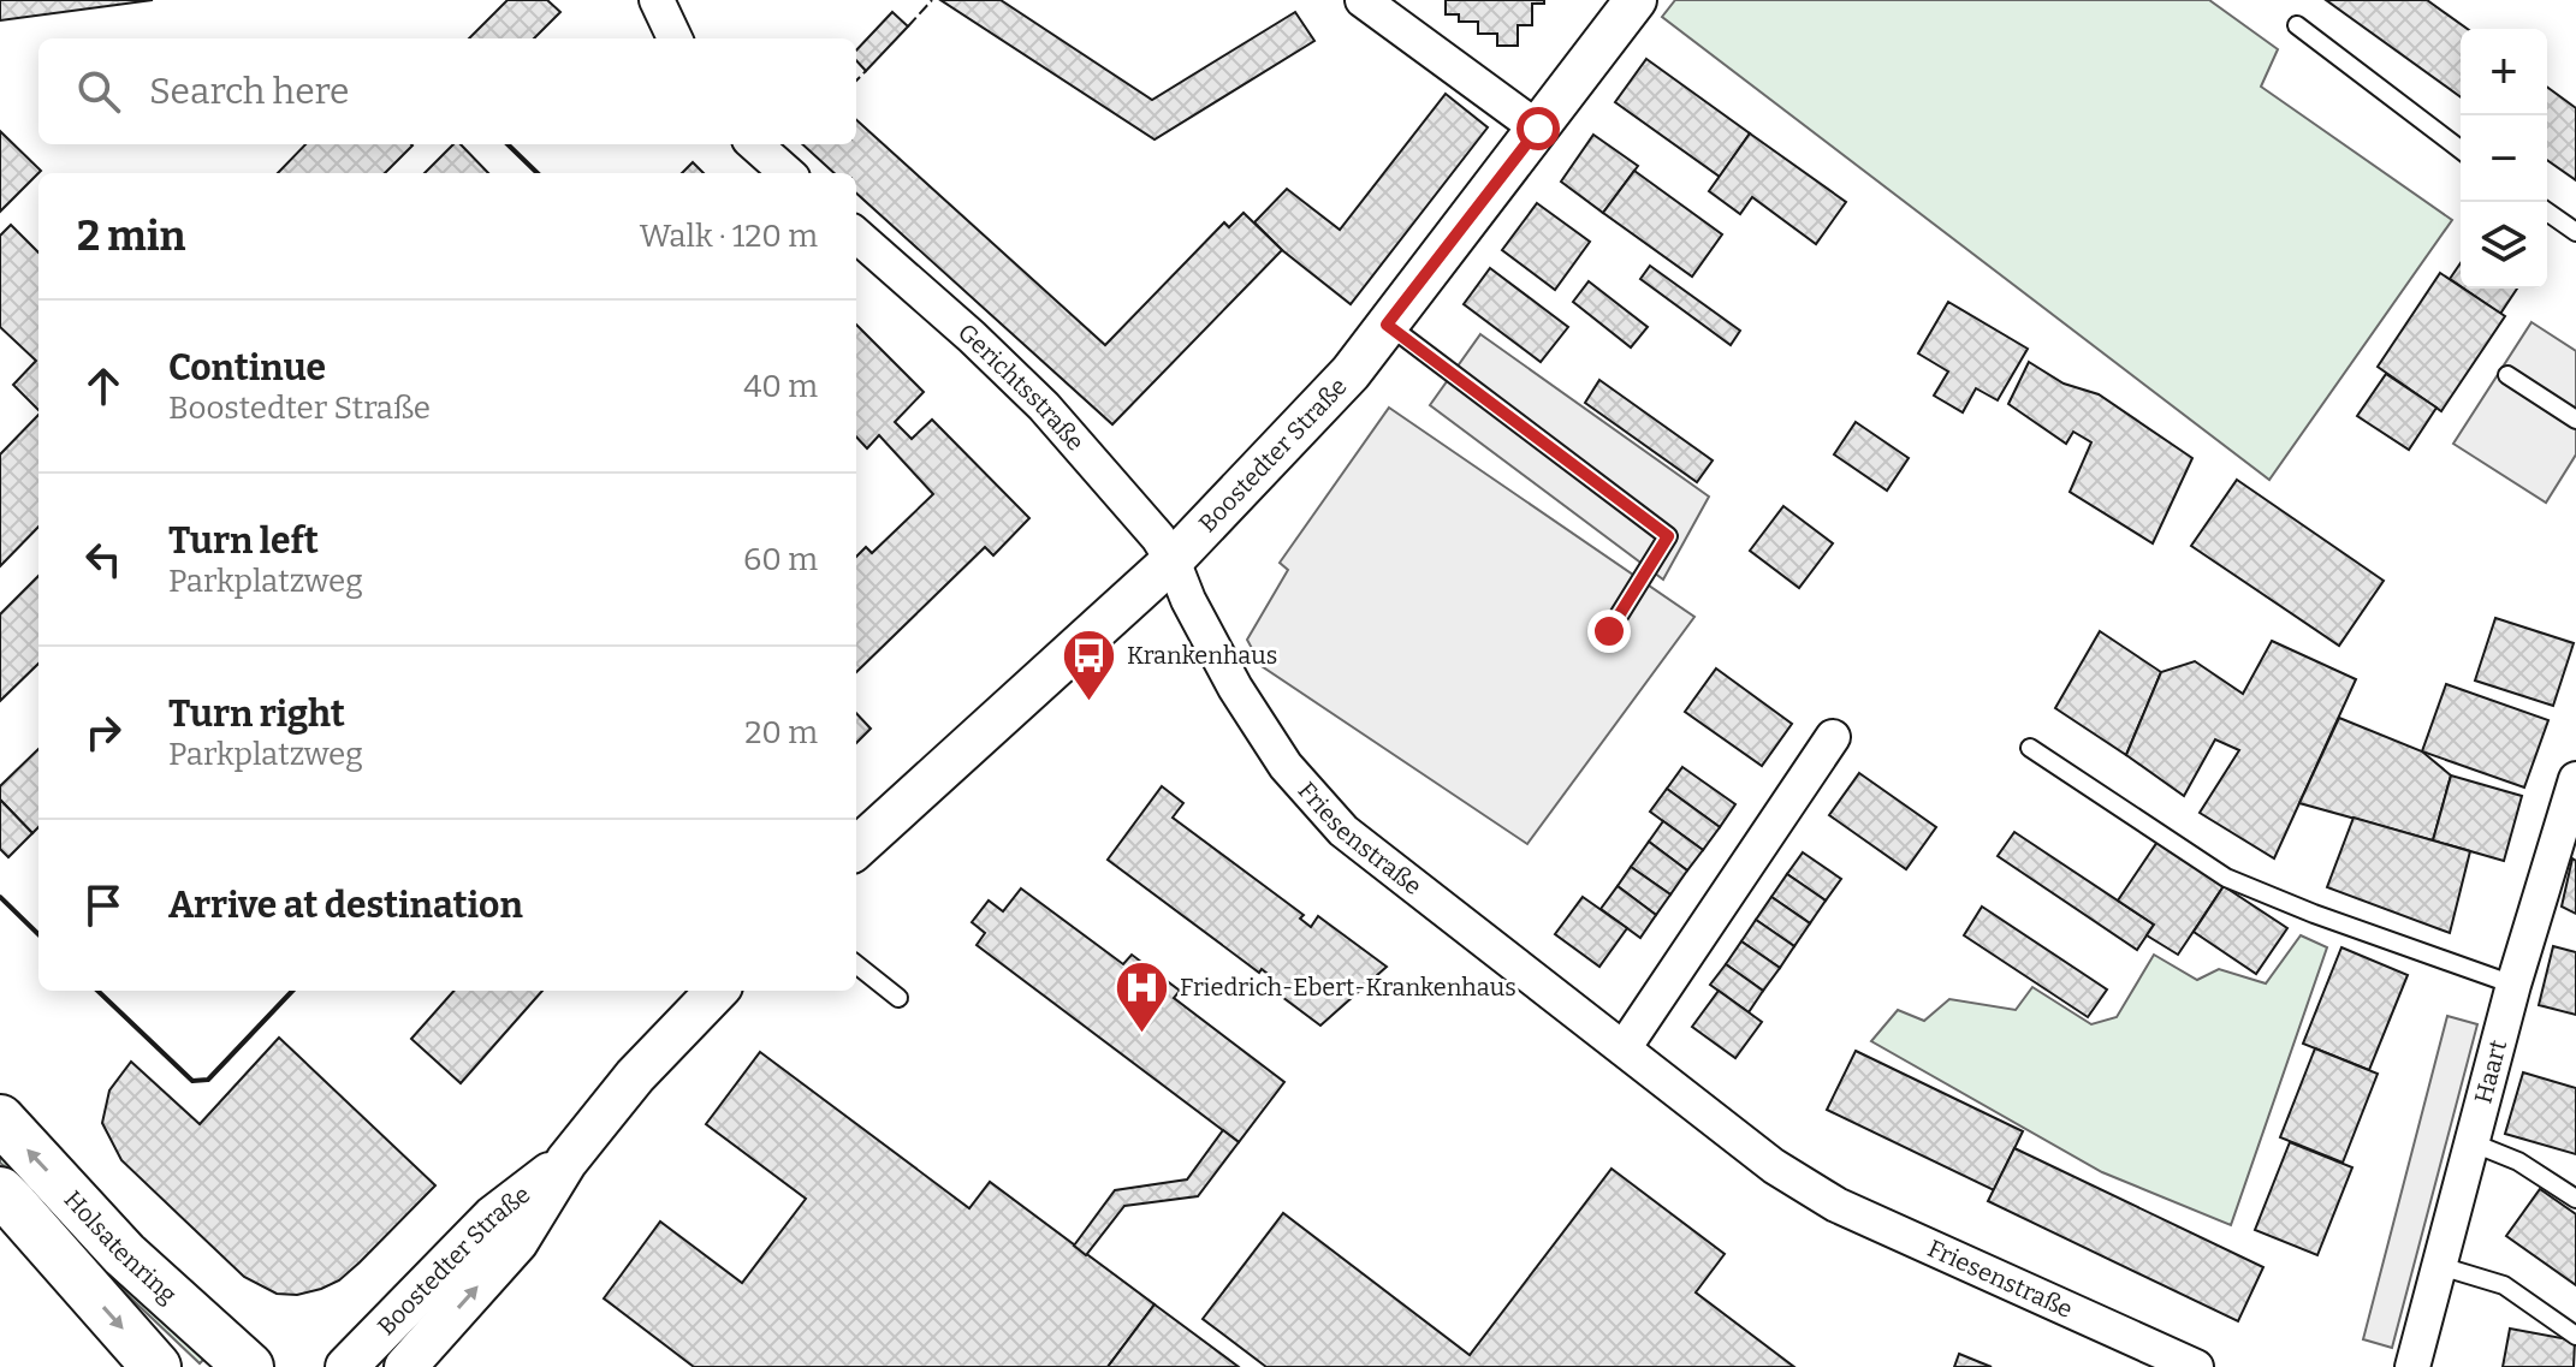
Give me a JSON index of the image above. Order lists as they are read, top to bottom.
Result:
{
  "streets": {
    "main road": ["Holsatenring"],
    "street": [
      "Gerichtsstraße",
      "Boostedter Straße",
      "Friesenstraße",
      "Haart"
    ]
  },
  "crossings": [
    ["Gerichtsstraße", "Boostedter Straße"],
    ["Gerichtsstraße", "Friesenstraße"],
    ["Boostedter Straße", "Friesenstraße"]
  ],
  "places": {
    "bus stop": ["Krankenhaus"],
    "hospital": ["Friedrich-Ebert-Krankenhaus"]
  },
  "page": {
    "map_buttons": ["+", "−"],
    "search": "Search here",
    "heading": ["2 min", "Walk · 120 m"],
    "list": [
      ["Continue", "Boostedter Straße", "40 m"],
      ["Turn left", "Parkplatzweg", "60 m"],
      ["Turn right", "Parkplatzweg", "20 m"],
      "Arrive at destination"
    ]
  }
}
